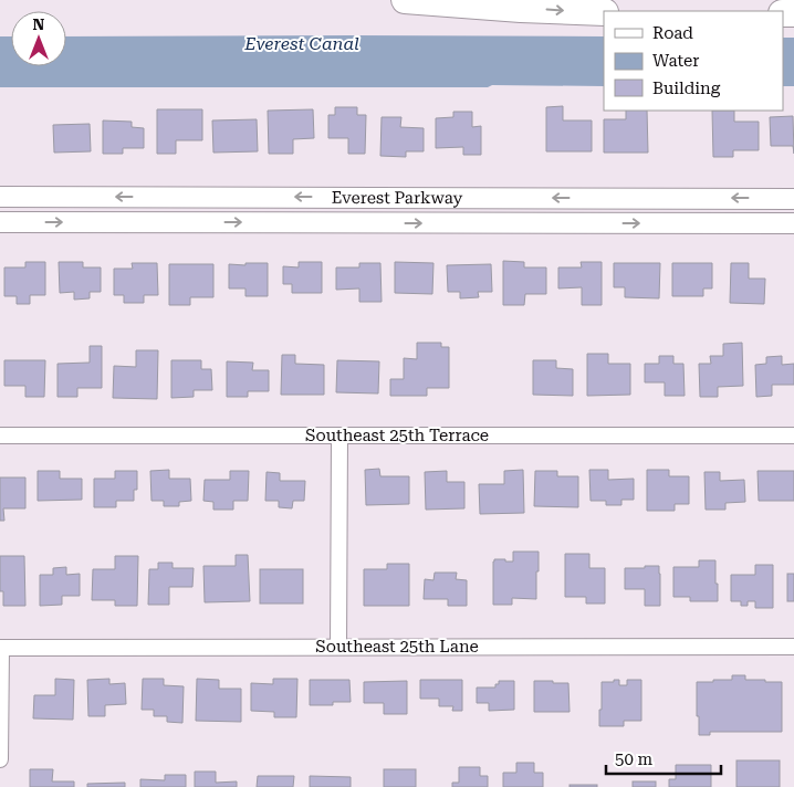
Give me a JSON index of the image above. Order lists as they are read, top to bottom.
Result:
{
  "streets": {
    "street": ["Everest Parkway", "Southeast 25th Terrace", "Southeast 25th Lane"]
  },
  "water": ["Everest Canal"],
  "legend": ["Road", "Water", "Building"],
  "scale_bar": "50 m",
  "north": "top"
}
